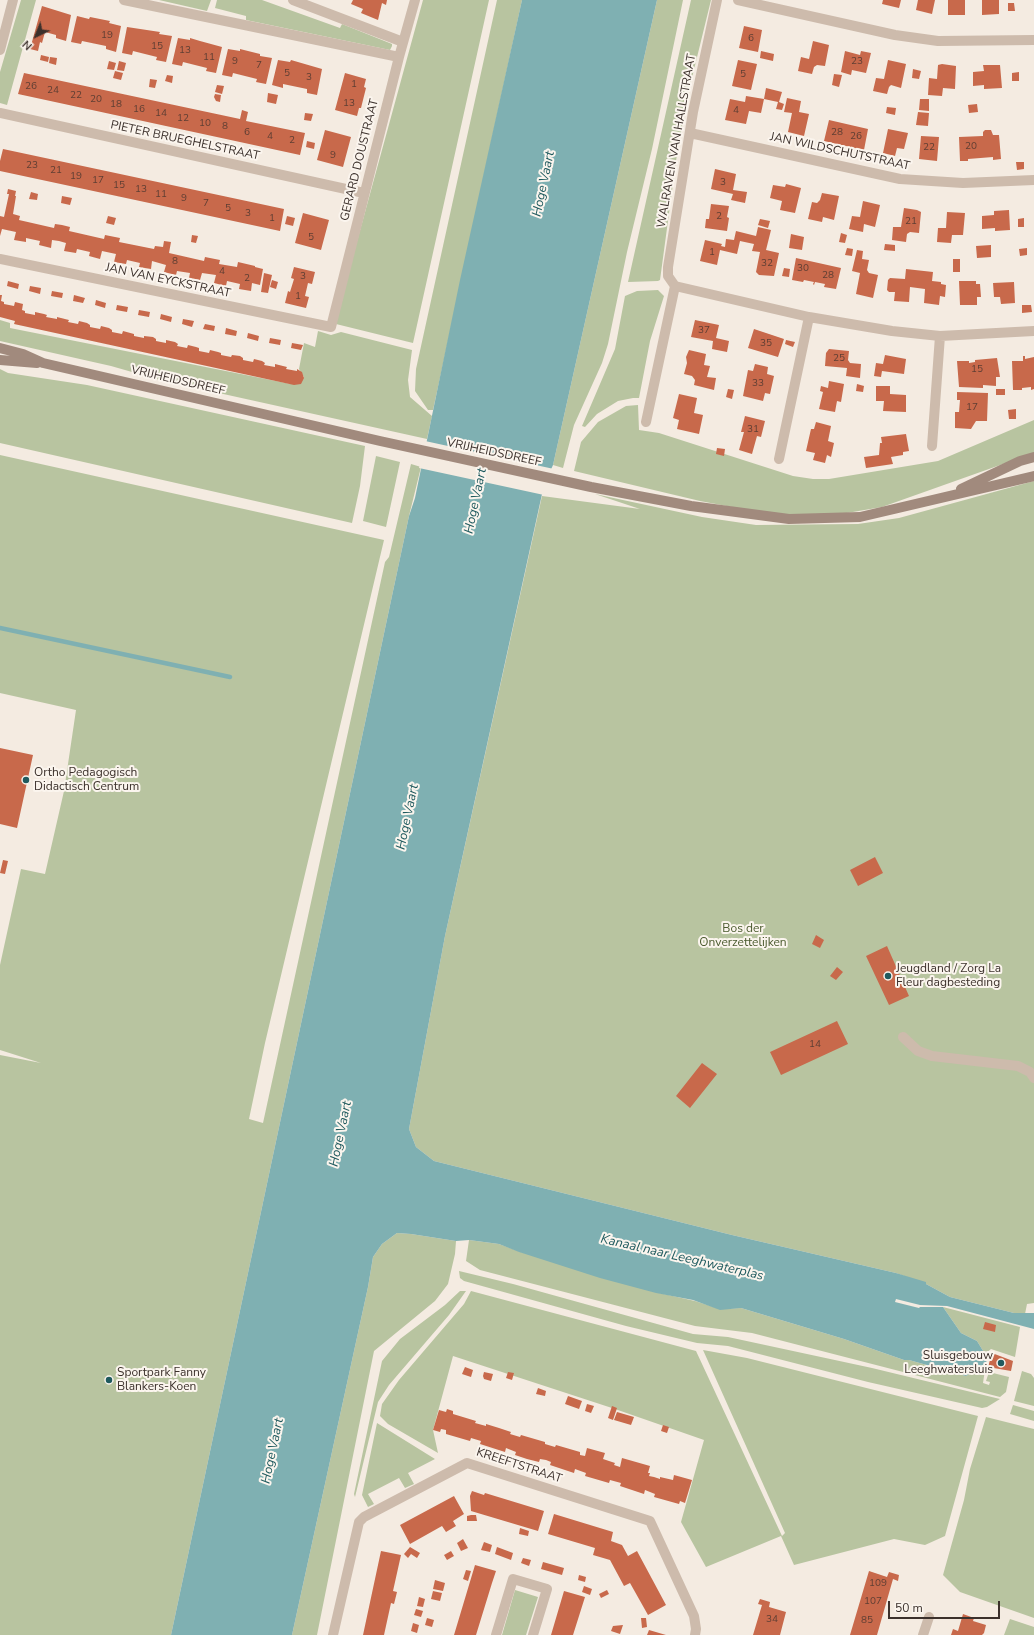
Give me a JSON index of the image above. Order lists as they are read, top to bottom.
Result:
{
  "streets": {
    "main road": ["VRIJHEIDSDREEF"],
    "street": [
      "PIETER BRUEGHELSTRAAT",
      "WALRAVEN VAN HALLSTRAAT",
      "JAN WILDSCHUTSTRAAT",
      "GERARD DOUSTRAAT",
      "JAN VAN EYCKSTRAAT",
      "KREEFTSTRAAT"
    ]
  },
  "crossings": [
    ["PIETER BRUEGHELSTRAAT", "GERARD DOUSTRAAT"],
    ["WALRAVEN VAN HALLSTRAAT", "JAN WILDSCHUTSTRAAT"],
    ["GERARD DOUSTRAAT", "JAN VAN EYCKSTRAAT"]
  ],
  "water": ["Hoge Vaart", "Kanaal naar Leeghwaterplas"],
  "parks": ["Bos der Onverzettelijken"],
  "places": [
    "Ortho Pedagogisch Didactisch Centrum",
    "Jeugdland / Zorg La Fleur dagbesteding",
    "Sluisgebouw Leeghwatersluis",
    "Sportpark Fanny Blankers-Koen"
  ],
  "house_numbers": [
    "19",
    "6",
    "15",
    "13",
    "11",
    "9",
    "23",
    "7",
    "5",
    "5",
    "3",
    "1",
    "26",
    "24",
    "22",
    "20",
    "13",
    "18",
    "16",
    "4",
    "14",
    "12",
    "10",
    "8",
    "6",
    "28",
    "4",
    "26",
    "2",
    "20",
    "22",
    "9",
    "23",
    "21",
    "19",
    "17",
    "3",
    "15",
    "13",
    "11",
    "9",
    "7",
    "5",
    "3",
    "2",
    "1",
    "21",
    "5",
    "1",
    "8",
    "32",
    "30",
    "4",
    "28",
    "3",
    "2",
    "1",
    "37",
    "35",
    "25",
    "15",
    "33",
    "17",
    "31",
    "14",
    "109",
    "107",
    "34",
    "85"
  ],
  "scale_bar": "50 m",
  "north": "bottom left"
}
